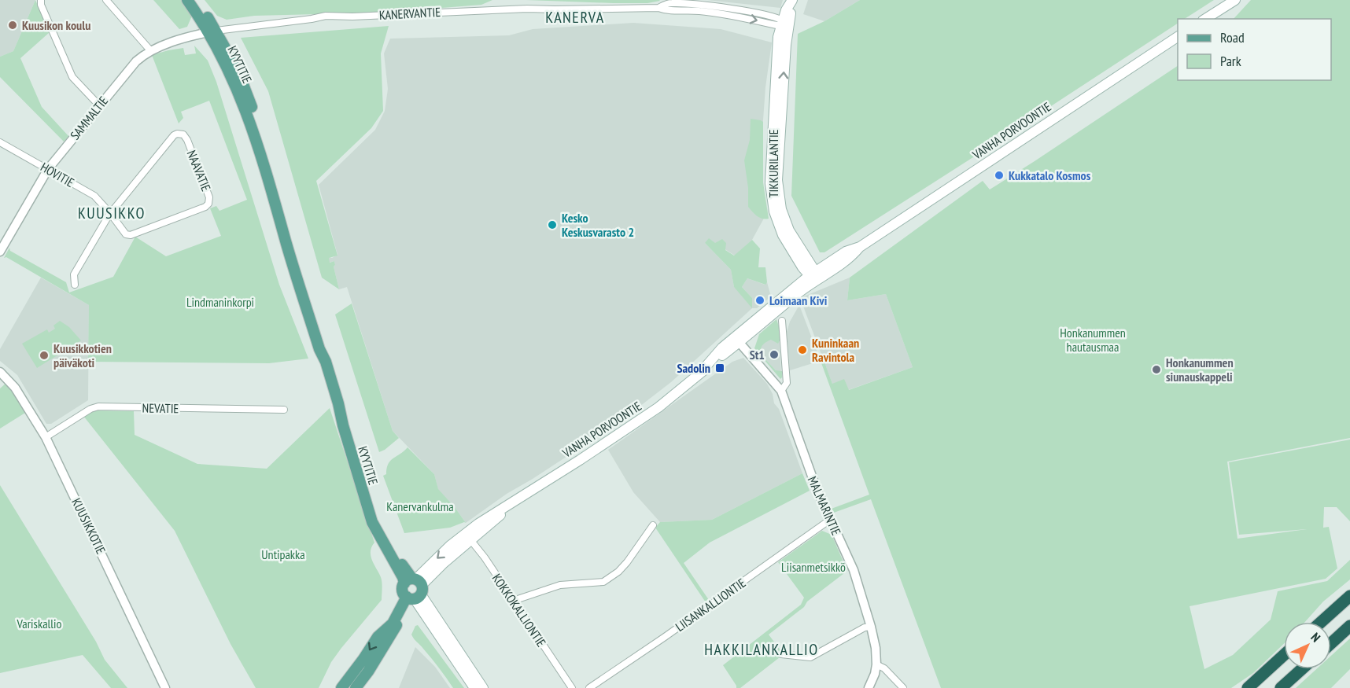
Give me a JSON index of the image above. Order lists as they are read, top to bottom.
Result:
{
  "streets": {
    "main road": ["KYYTITIE", "VANHA PORVOONTIE", "TIKKURILANTIE"],
    "street": [
      "KANERVANTIE",
      "SAMMALTIE",
      "NAAVATIE",
      "HOVITIE",
      "NEVATIE",
      "MALMARINTIE",
      "KUUSIKKOTIE",
      "LIISANKALLIONTIE",
      "KOKKOKALLIONTIE"
    ]
  },
  "crossings": [
    ["KANERVANTIE", "KYYTITIE"],
    ["KANERVANTIE", "SAMMALTIE"],
    ["KANERVANTIE", "TIKKURILANTIE"],
    ["KYYTITIE", "SAMMALTIE"],
    ["KYYTITIE", "VANHA PORVOONTIE"],
    ["SAMMALTIE", "HOVITIE"],
    ["VANHA PORVOONTIE", "TIKKURILANTIE"],
    ["VANHA PORVOONTIE", "MALMARINTIE"],
    ["VANHA PORVOONTIE", "KOKKOKALLIONTIE"],
    ["NAAVATIE", "HOVITIE"],
    ["NEVATIE", "KUUSIKKOTIE"],
    ["MALMARINTIE", "LIISANKALLIONTIE"]
  ],
  "districts": ["KANERVA", "KUUSIKKO", "HAKKILANKALLIO"],
  "parks": [
    "Lindmaninkorpi",
    "Honkanummen hautausmaa",
    "Kanervankulma",
    "Untipakka",
    "Liisanmetsikkö",
    "Variskallio"
  ],
  "places": {
    "other": [
      "Kuusikon koulu",
      "Kukkatalo Kosmos",
      "Kesko Keskusvarasto 2",
      "Loimaan Kivi",
      "Kuninkaan Ravintola",
      "St1",
      "Kuusikkotien päiväkoti",
      "Honkanummen siunauskappeli"
    ],
    "transit": ["Sadolin"]
  },
  "legend": ["Road", "Park"],
  "north": "top right"
}
